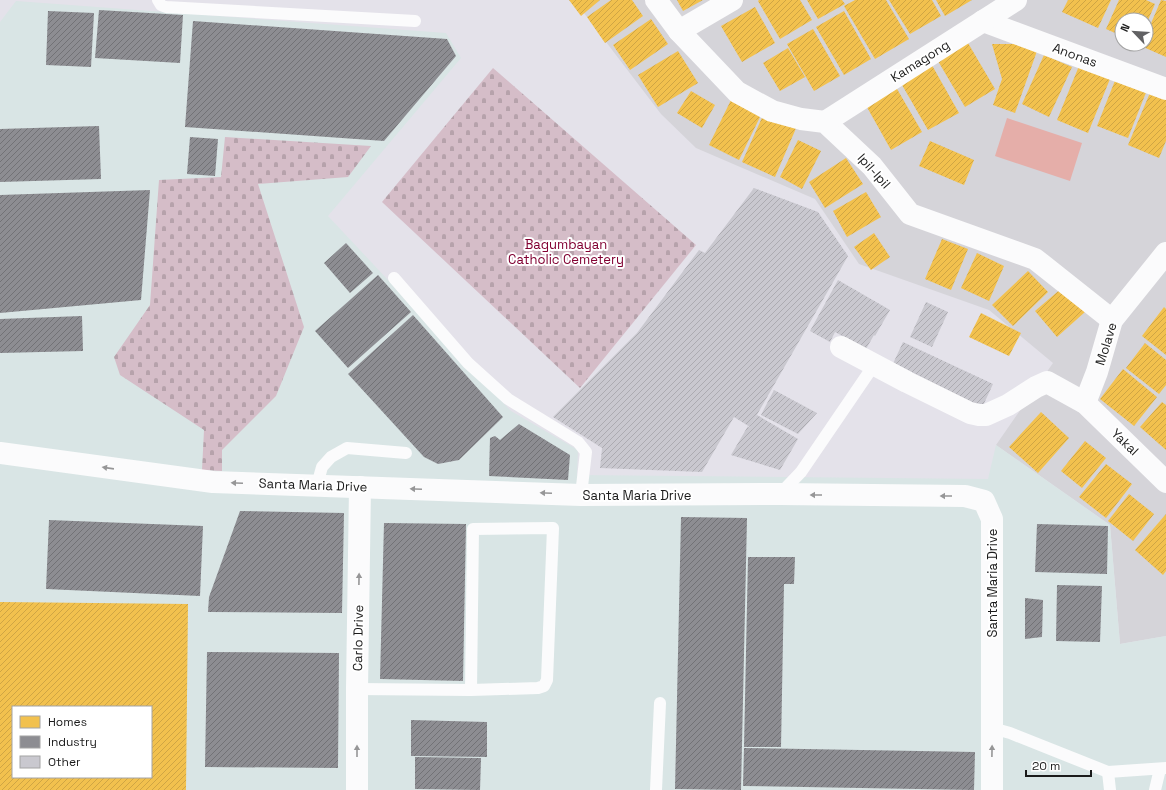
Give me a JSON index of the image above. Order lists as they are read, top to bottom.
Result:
{
  "streets": {
    "street": [
      "Anonas",
      "Kamagong",
      "Ipil-Ipil",
      "Molave",
      "Yakal",
      "Santa Maria Drive",
      "Carlo Drive"
    ]
  },
  "crossings": [
    ["Anonas", "Kamagong"],
    ["Kamagong", "Ipil-Ipil"],
    ["Ipil-Ipil", "Molave"],
    ["Molave", "Yakal"],
    ["Santa Maria Drive", "Carlo Drive"]
  ],
  "one_way": ["Carlo Drive"],
  "parks": ["Bagumbayan Catholic Cemetery"],
  "legend": ["Homes", "Industry", "Other"],
  "scale_bar": "20 m",
  "north": "top left"
}
